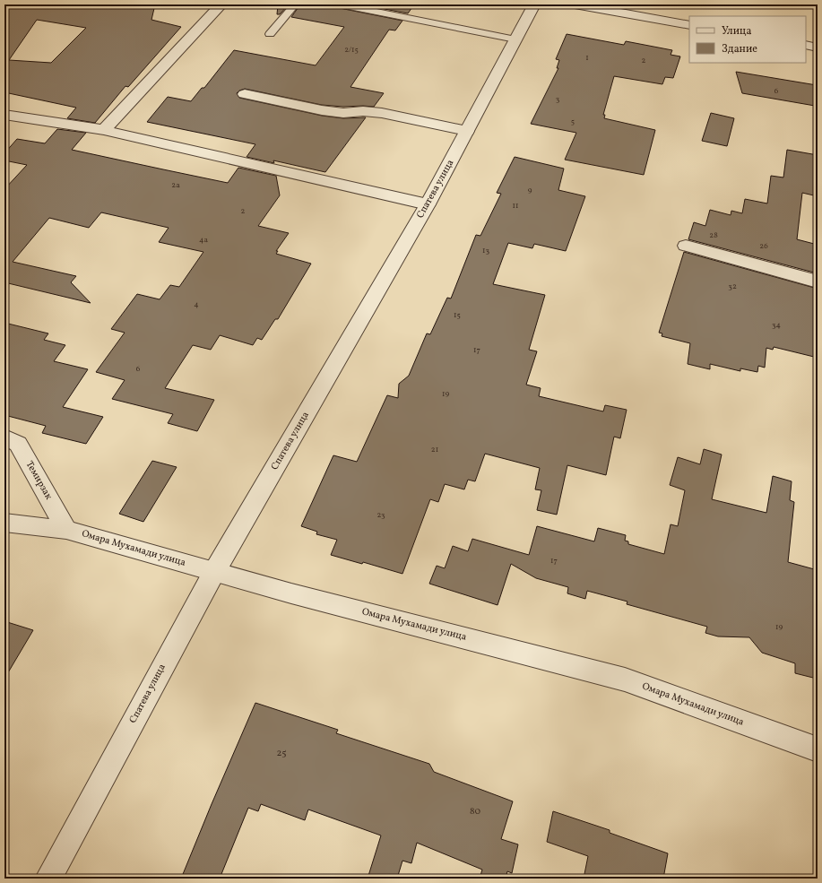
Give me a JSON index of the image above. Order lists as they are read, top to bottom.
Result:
{
  "streets": {
    "street": ["Спатева улица", "Темирзак", "Омара Мухамади улица"]
  },
  "crossings": [
    ["Спатева улица", "Омара Мухамади улица"],
    ["Темирзак", "Омара Мухамади улица"]
  ],
  "house_numbers": [
    "2/15",
    "1",
    "2",
    "6",
    "3",
    "5",
    "2а",
    "9",
    "11",
    "2",
    "28",
    "4а",
    "26",
    "13",
    "32",
    "4",
    "15",
    "34",
    "17",
    "6",
    "19",
    "21",
    "23",
    "17",
    "19",
    "25",
    "80"
  ],
  "legend": ["Улица", "Здание"]
}
